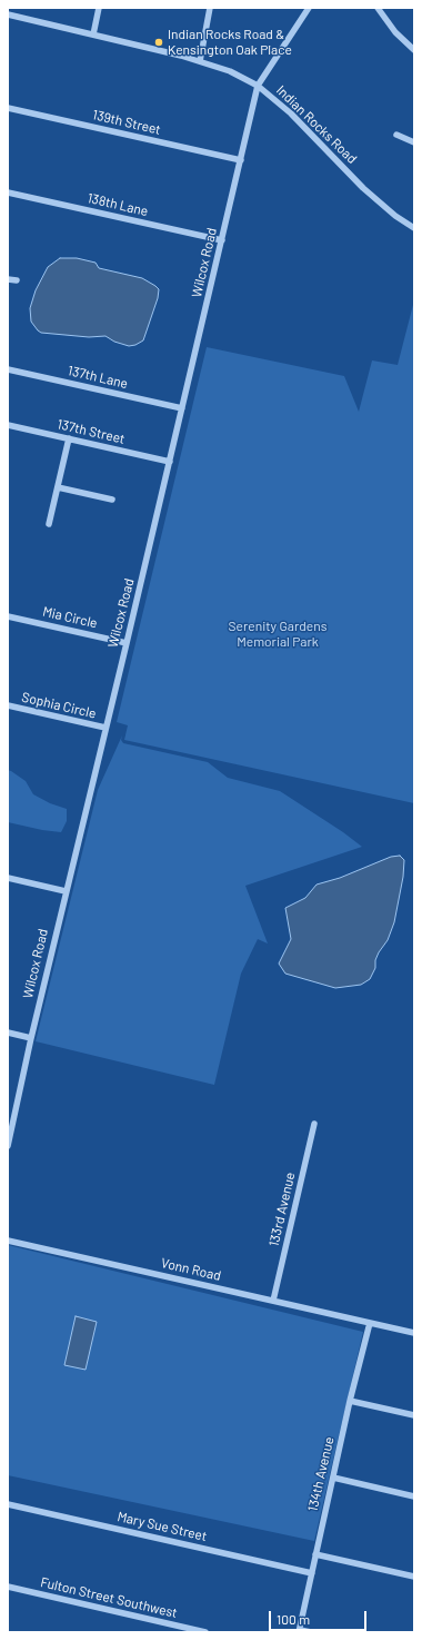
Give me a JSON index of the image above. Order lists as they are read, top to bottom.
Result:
{
  "streets": {
    "street": [
      "139th Street",
      "Indian Rocks Road",
      "138th Lane",
      "Wilcox Road",
      "137th Lane",
      "137th Street",
      "Mia Circle",
      "Sophia Circle",
      "133rd Avenue",
      "Vonn Road",
      "134th Avenue",
      "Mary Sue Street",
      "Fulton Street Southwest"
    ]
  },
  "crossings": [
    ["139th Street", "Wilcox Road"],
    ["Indian Rocks Road", "Wilcox Road"],
    ["138th Lane", "Wilcox Road"],
    ["Wilcox Road", "137th Lane"],
    ["Wilcox Road", "137th Street"],
    ["Wilcox Road", "Mia Circle"],
    ["Wilcox Road", "Sophia Circle"],
    ["133rd Avenue", "Vonn Road"],
    ["Vonn Road", "134th Avenue"],
    ["134th Avenue", "Mary Sue Street"]
  ],
  "parks": ["Serenity Gardens Memorial Park"],
  "places": ["Indian Rocks Road & Kensington Oak Place"],
  "scale_bar": "100 m"
}
